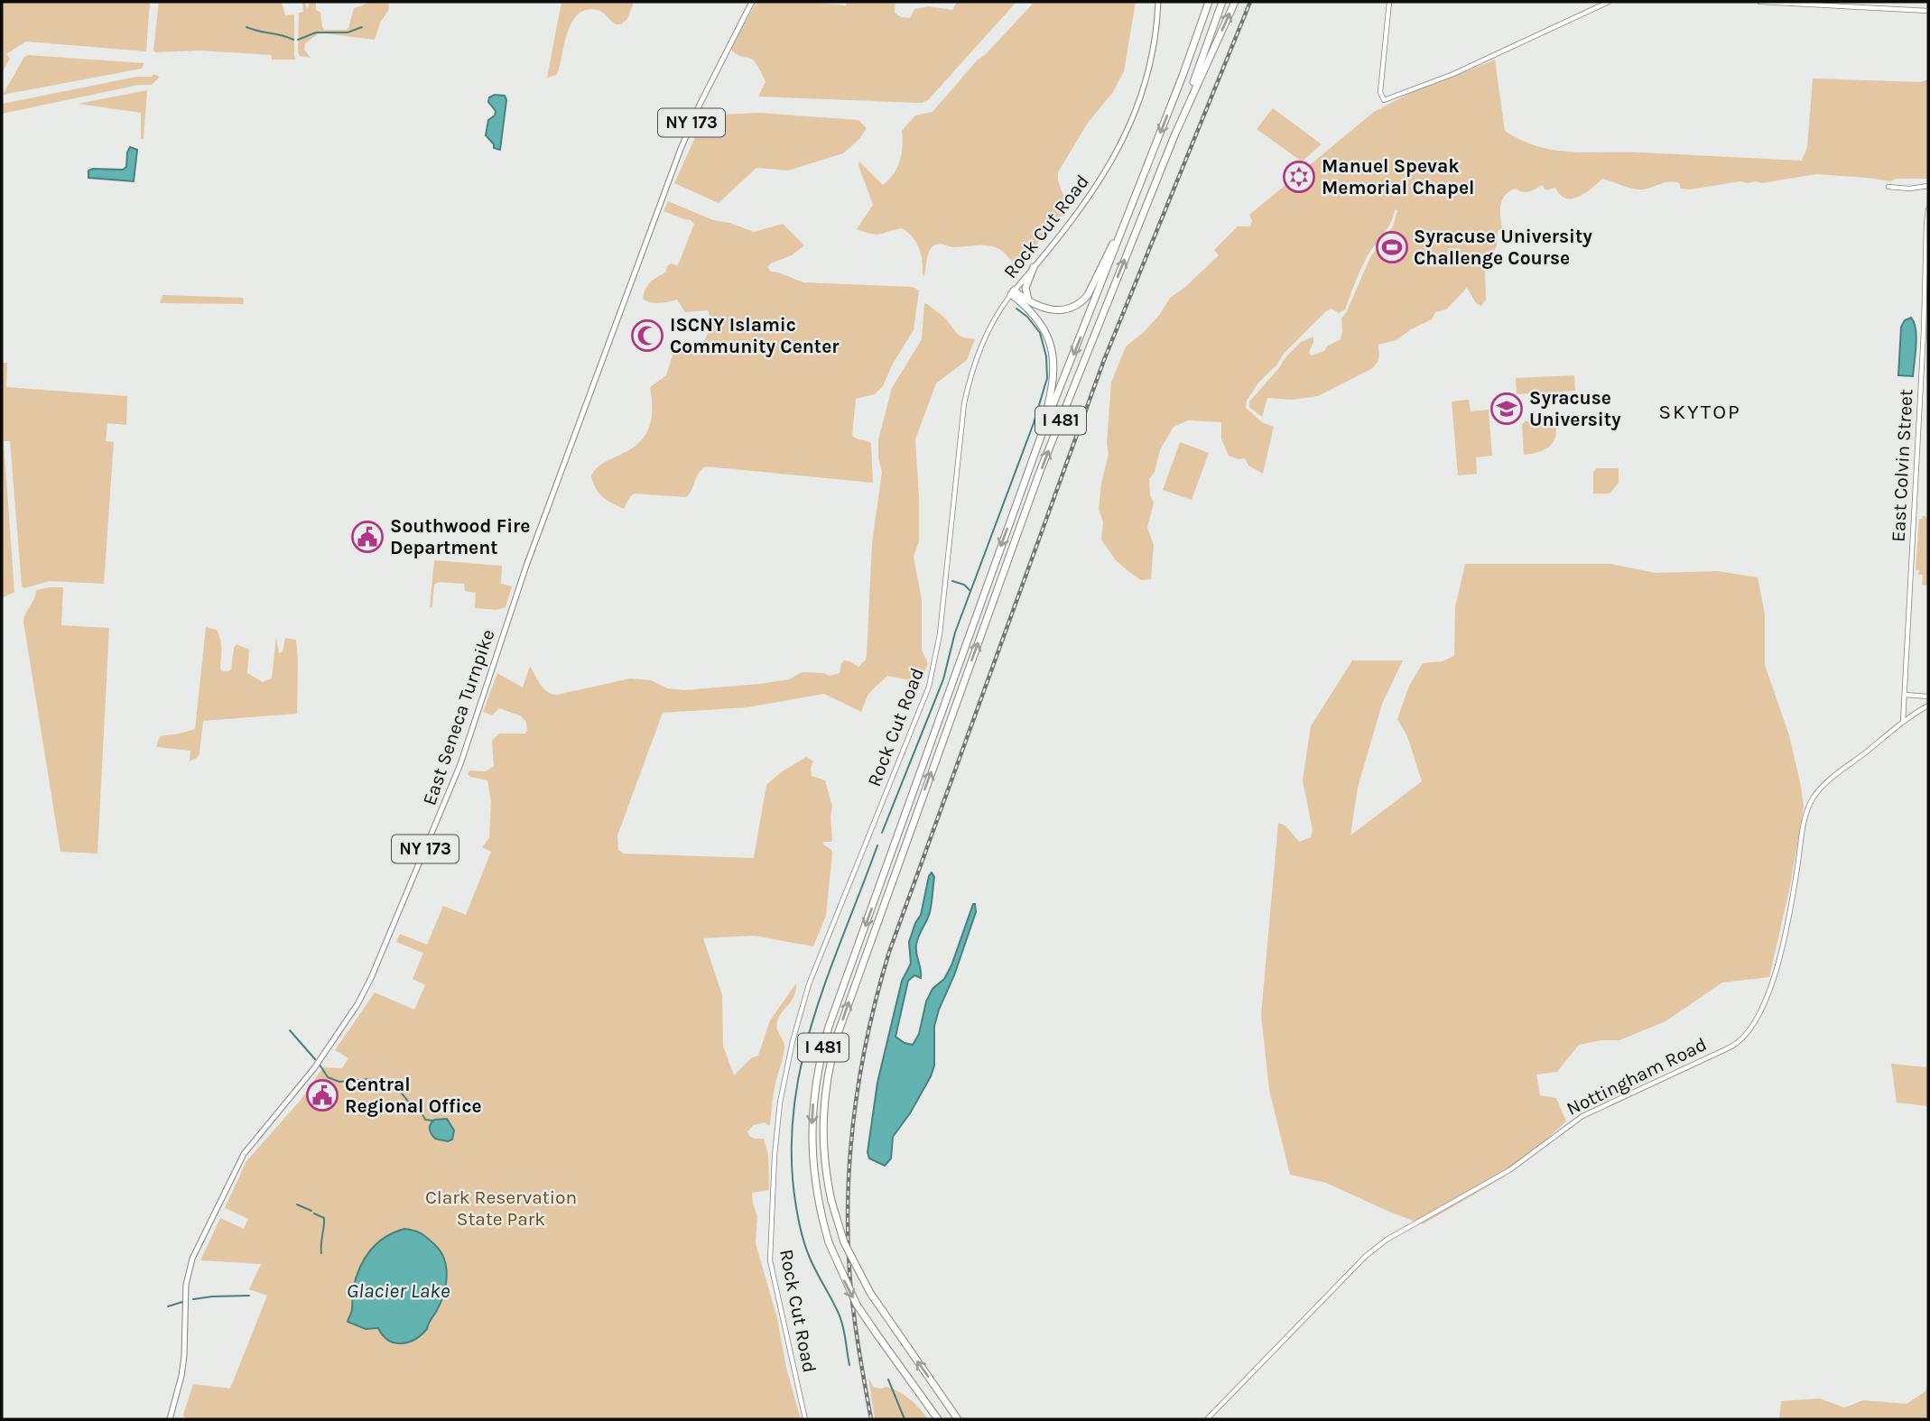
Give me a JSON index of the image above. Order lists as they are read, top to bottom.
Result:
{
  "streets": {
    "highway": ["I 481"],
    "main road": ["NY 173", "Rock Cut Road", "East Seneca Turnpike"],
    "street": ["East Colvin Street", "Nottingham Road"]
  },
  "crossings": [
    ["East Colvin Street", "Nottingham Road"]
  ],
  "districts": ["SKYTOP"],
  "water": ["Glacier Lake"],
  "parks": ["Clark Reservation State Park"],
  "places": {
    "synagogue": ["Manuel Spevak Memorial Chapel"],
    "sports": ["Syracuse University Challenge Course"],
    "mosque": ["ISCNY Islamic Community Center"],
    "school or university": ["Syracuse University"],
    "public building": ["Southwood Fire Department", "Central Regional Office"]
  }
}
